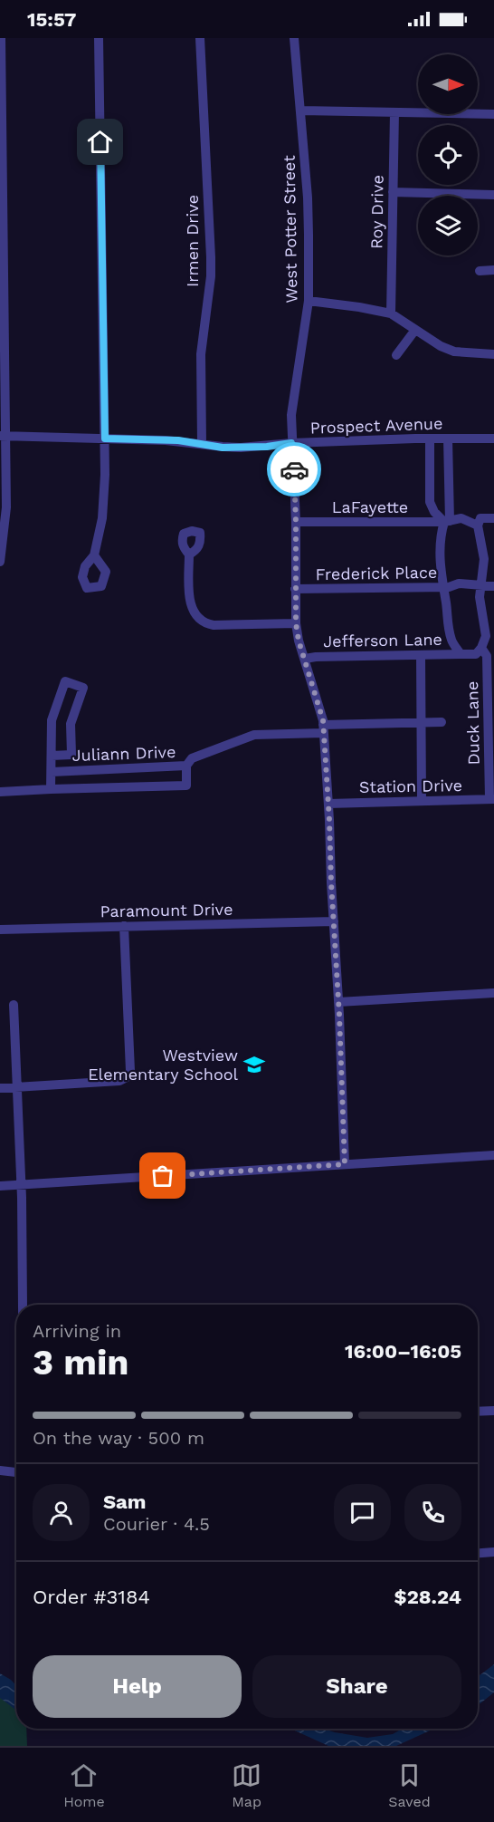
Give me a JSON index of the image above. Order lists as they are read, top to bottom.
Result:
{
  "streets": {
    "street": [
      "Roy Drive",
      "West Potter Street",
      "Irmen Drive",
      "Prospect Avenue",
      "LaFayette",
      "Frederick Place",
      "Jefferson Lane",
      "Duck Lane",
      "Juliann Drive",
      "Station Drive",
      "Paramount Drive"
    ]
  },
  "crossings": [
    ["West Potter Street", "Prospect Avenue"],
    ["West Potter Street", "LaFayette"],
    ["West Potter Street", "Frederick Place"],
    ["West Potter Street", "Jefferson Lane"],
    ["West Potter Street", "Juliann Drive"],
    ["West Potter Street", "Station Drive"],
    ["West Potter Street", "Paramount Drive"],
    ["Irmen Drive", "Prospect Avenue"],
    ["LaFayette", "Duck Lane"],
    ["Frederick Place", "Duck Lane"],
    ["Jefferson Lane", "Duck Lane"],
    ["Duck Lane", "Station Drive"]
  ],
  "places": {
    "school or university": ["Westview Elementary School"]
  },
  "north": "right",
  "page": {
    "status": "15:57",
    "heading": ["3 min", "Arriving in", "16:00–16:05"],
    "panel": [
      "Sam",
      "Courier · 4.5",
      "Order #3184",
      "$28.24"
    ],
    "bar": "On the way · 500 m",
    "buttons": ["Help", "Share"],
    "tabs": ["Home", "Map", "Saved"]
  }
}
